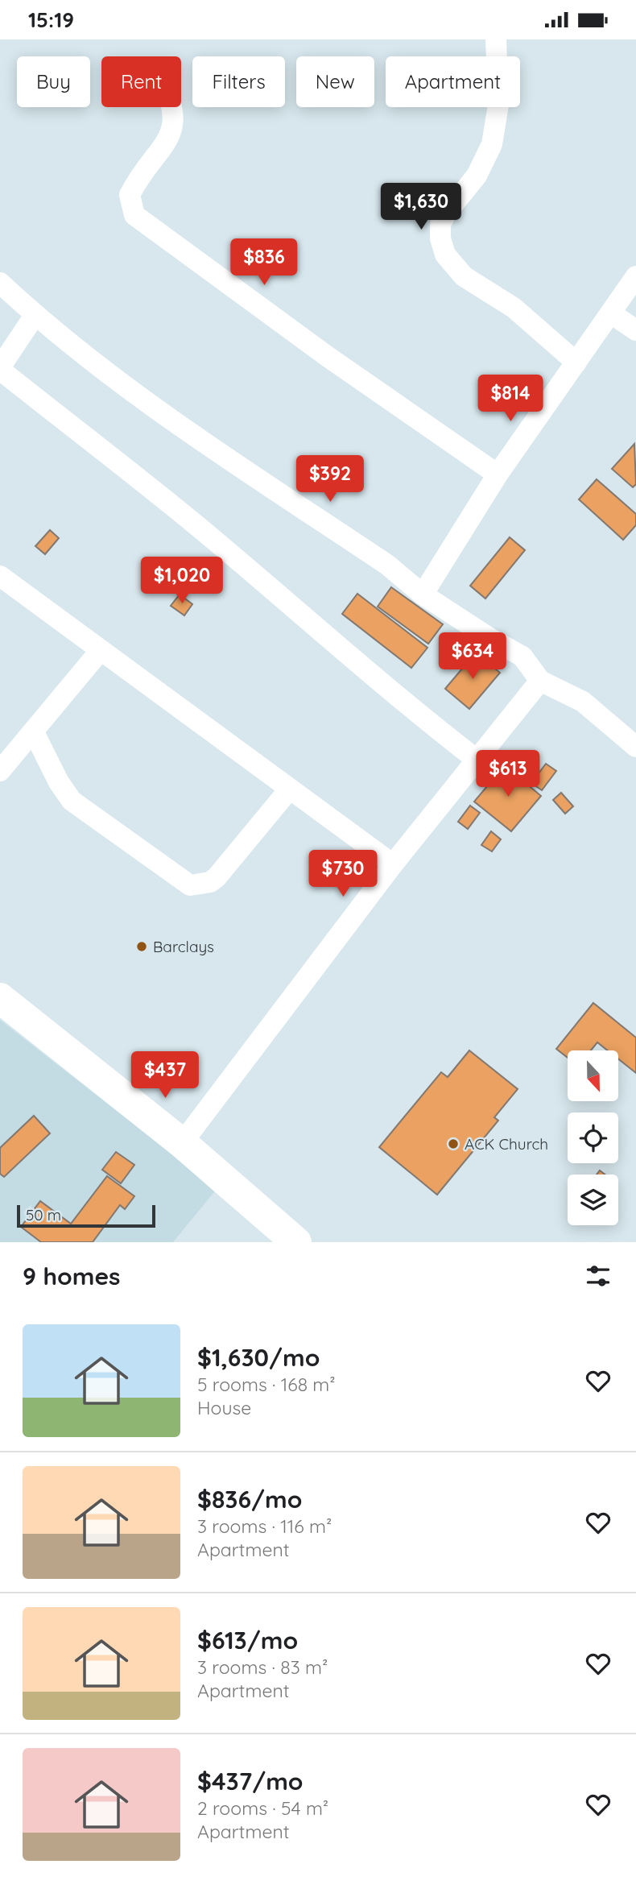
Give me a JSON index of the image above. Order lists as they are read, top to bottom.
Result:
{
  "places": ["Barclays", "ACK Church"],
  "scale_bar": "50 m",
  "north": "bottom",
  "page": {
    "status": "15:19",
    "chip": [
      "Buy",
      "Rent",
      "Filters",
      "New",
      "Apartment"
    ],
    "price": [
      "$1,630",
      "$836",
      "$814",
      "$392",
      "$1,020",
      "$634",
      "$613",
      "$730",
      "$437"
    ],
    "scale": "50 m",
    "heading": "9 homes",
    "list": [
      {
        "name": "$1,630/mo",
        "note": "5 rooms · 168 m² · House"
      },
      {
        "name": "$836/mo",
        "note": "3 rooms · 116 m² · Apartment"
      },
      {
        "name": "$613/mo",
        "note": "3 rooms · 83 m² · Apartment"
      },
      {
        "name": "$437/mo",
        "note": "2 rooms · 54 m² · Apartment"
      }
    ]
  }
}
